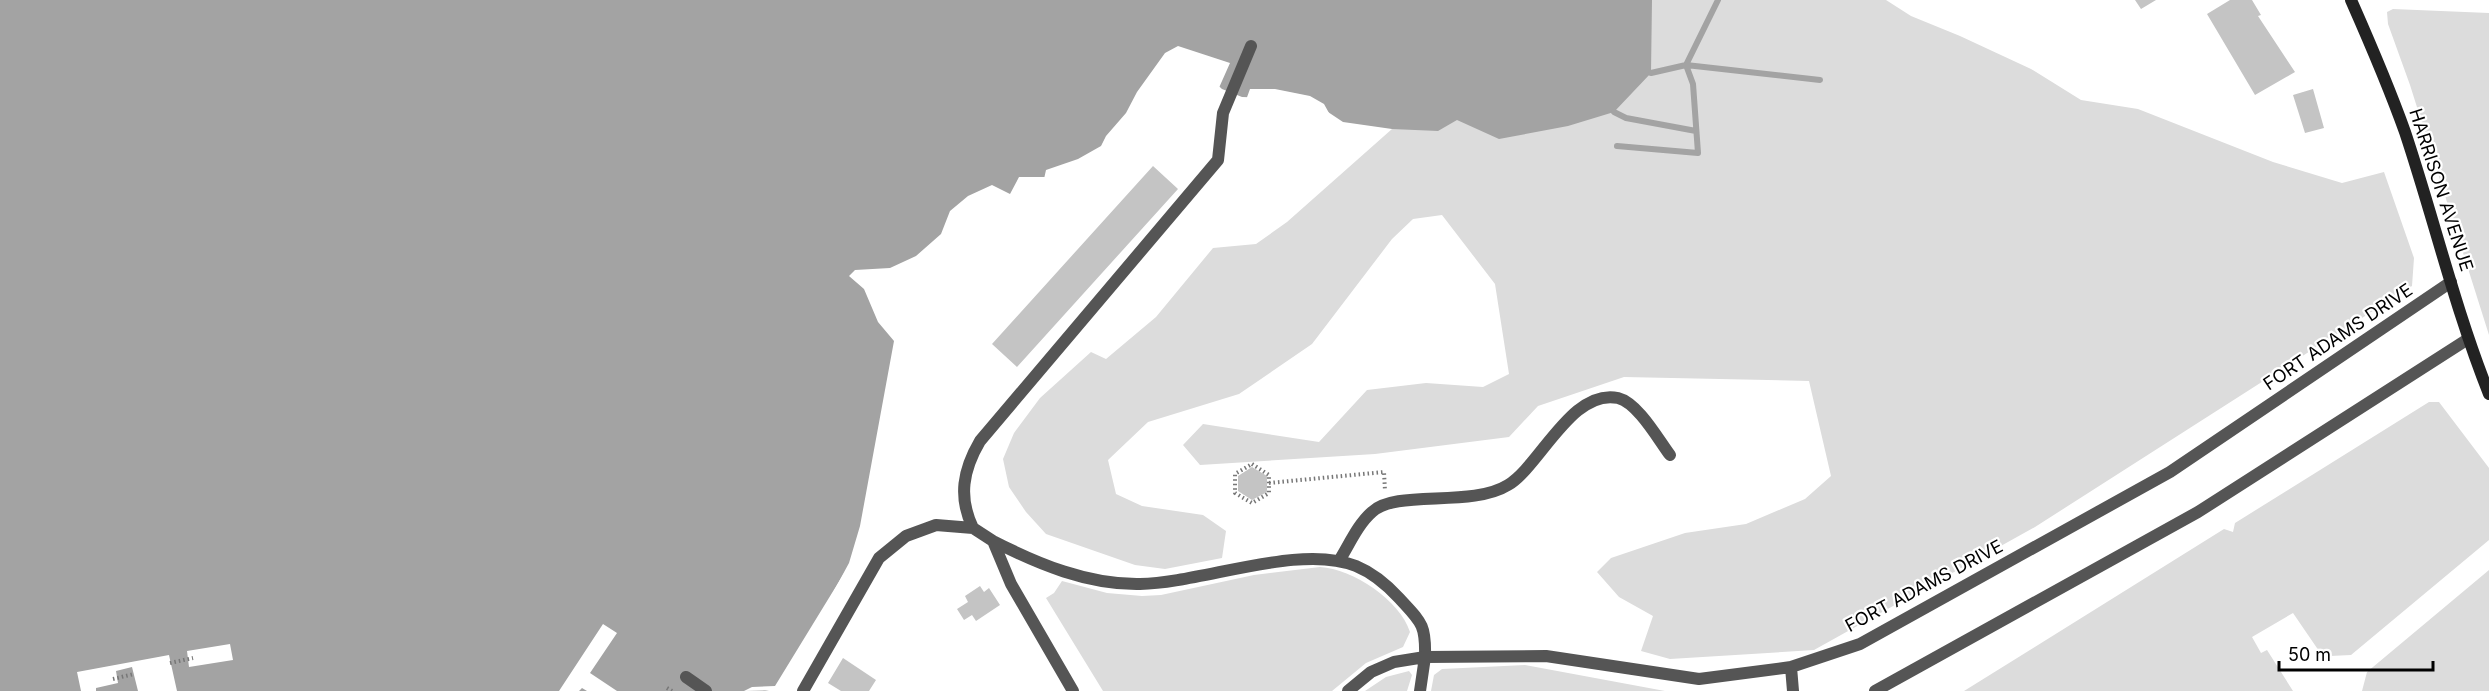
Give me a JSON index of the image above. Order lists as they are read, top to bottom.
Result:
{
  "streets": {
    "main road": ["HARRISON AVENUE"],
    "street": ["FORT ADAMS DRIVE"]
  },
  "crossings": [
    ["HARRISON AVENUE", "FORT ADAMS DRIVE"]
  ],
  "scale_bar": "50 m"
}
